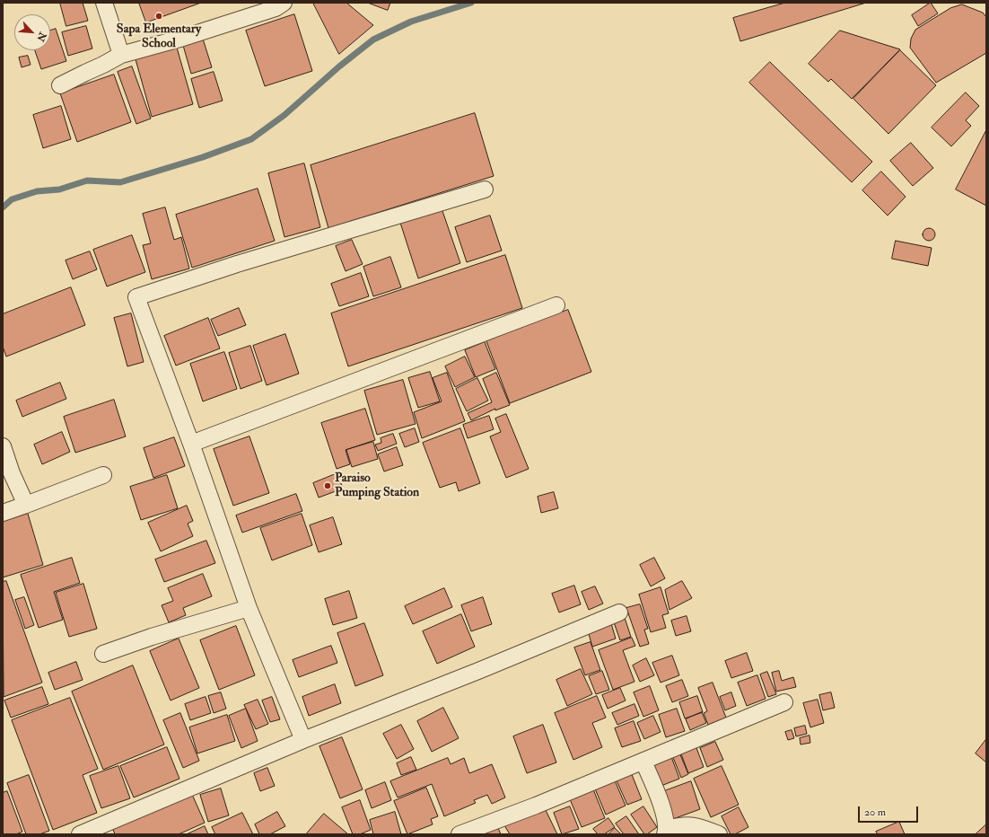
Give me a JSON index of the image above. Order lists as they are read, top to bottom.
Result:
{
  "places": ["Sapa Elementary School", "Paraiso Pumping Station"],
  "scale_bar": "20 m",
  "north": "bottom right"
}
